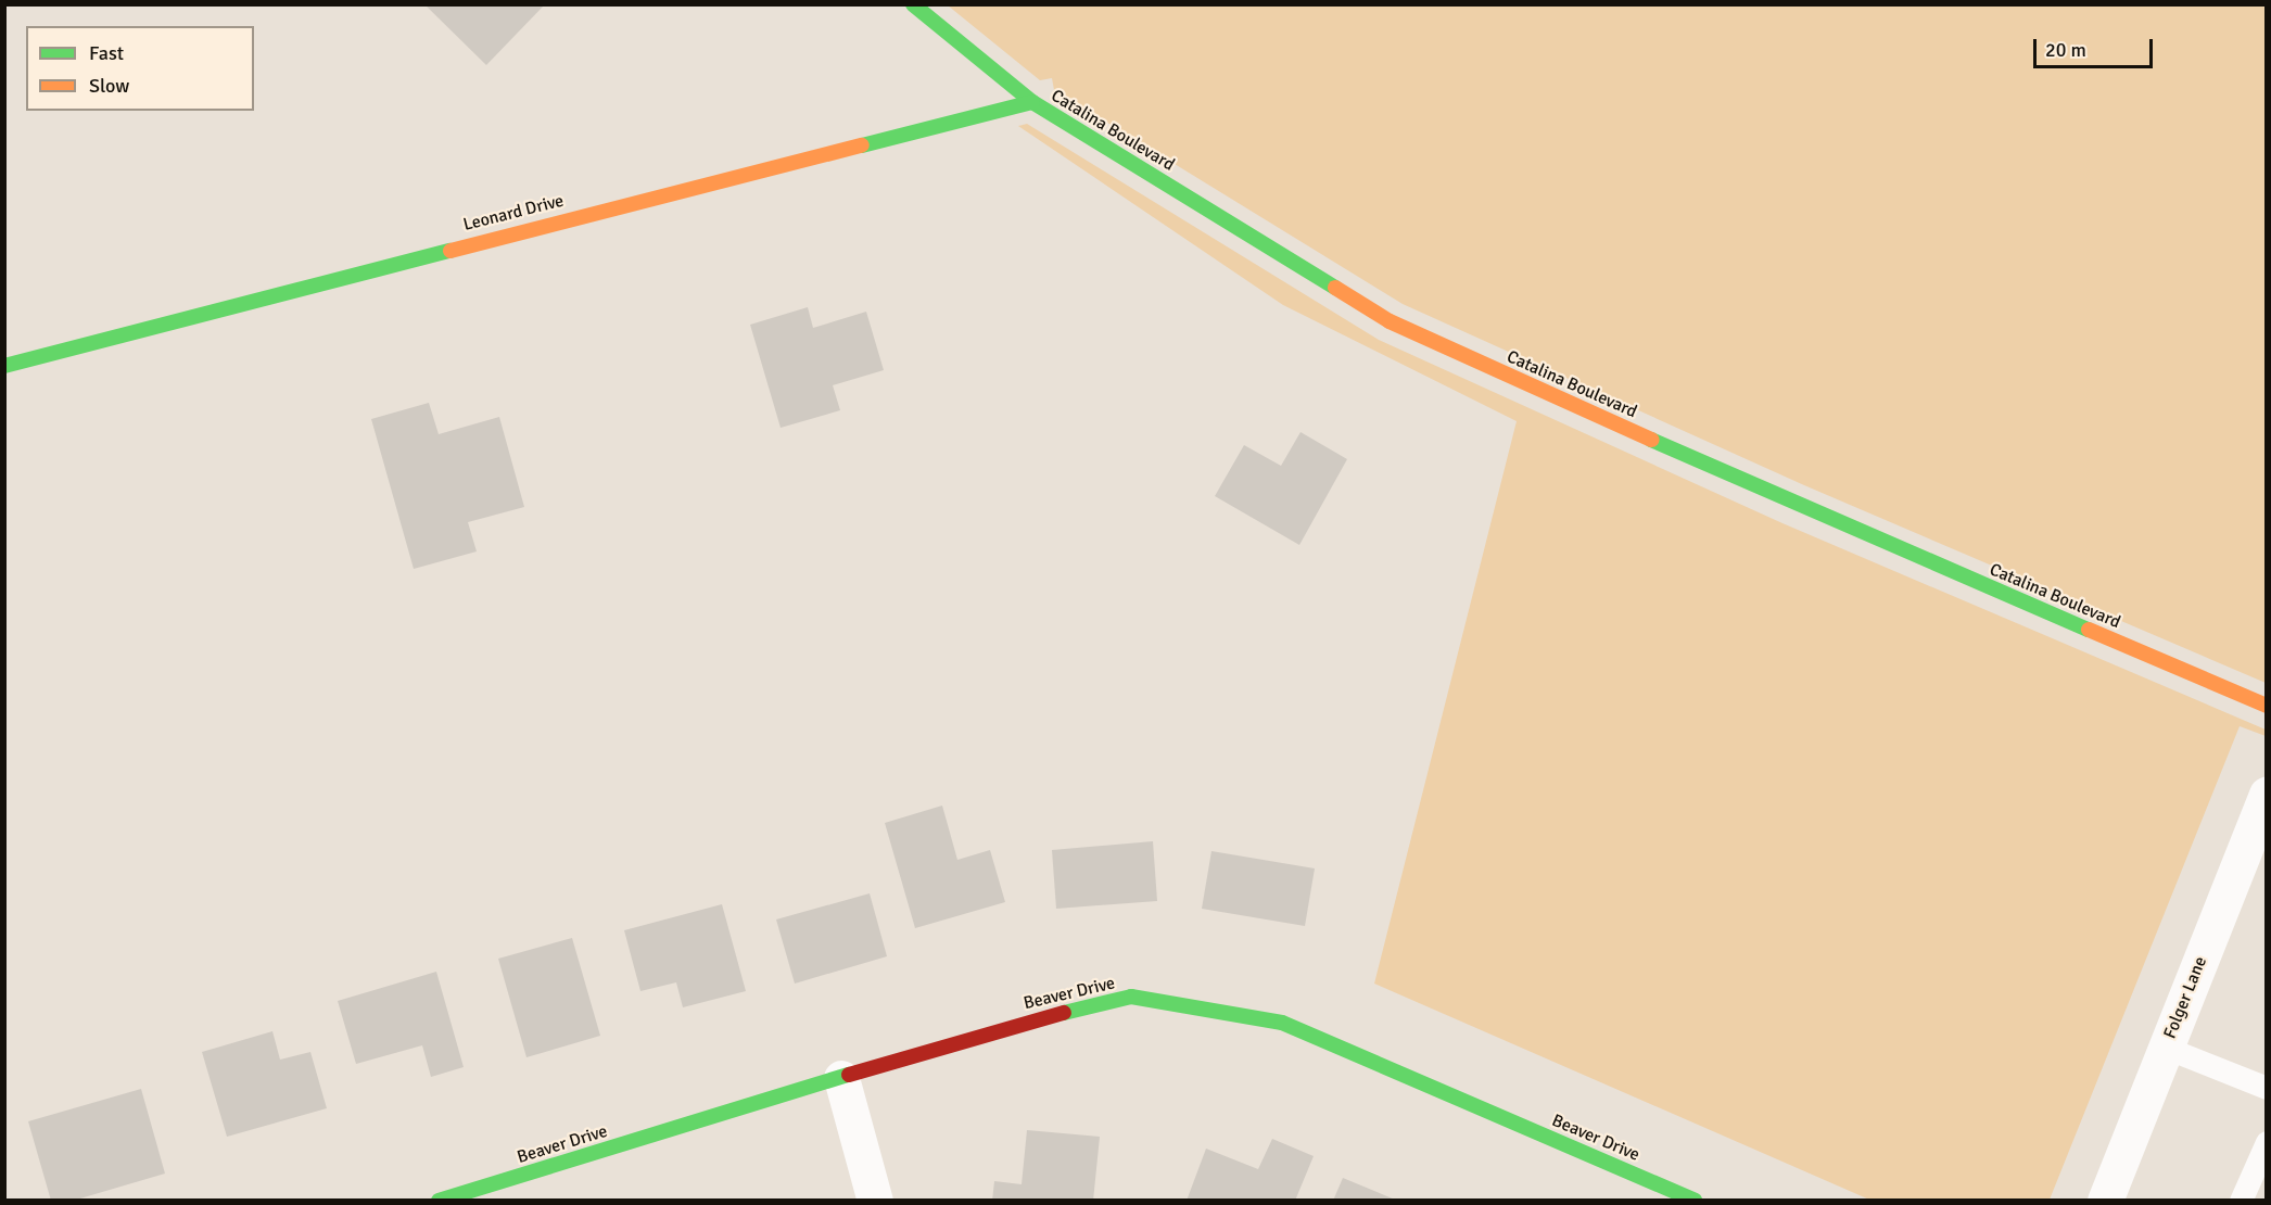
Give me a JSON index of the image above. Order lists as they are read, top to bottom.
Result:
{
  "streets": {
    "street": [
      "Catalina Boulevard",
      "Leonard Drive",
      "Beaver Drive",
      "Folger Lane"
    ]
  },
  "crossings": [
    ["Catalina Boulevard", "Leonard Drive"]
  ],
  "legend": ["Fast", "Slow"],
  "scale_bar": "20 m"
}
